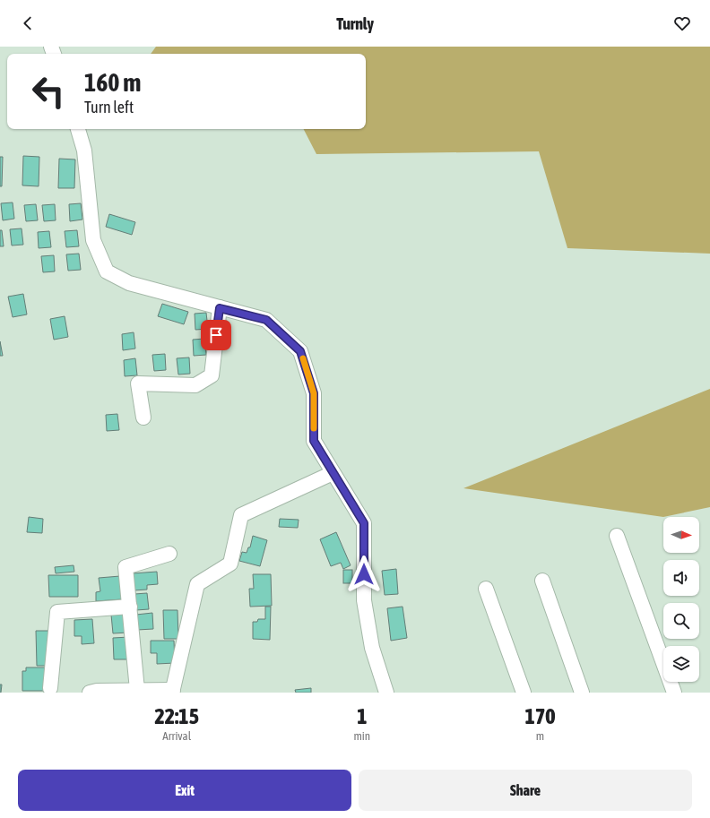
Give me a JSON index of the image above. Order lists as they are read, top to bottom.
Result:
{
  "north": "right",
  "page": {
    "header": "Turnly",
    "turn": ["160 m", "Turn left"],
    "eta": [
      "22:15",
      "Arrival",
      "1",
      "min",
      "170",
      "m"
    ],
    "buttons": ["Exit", "Share"]
  }
}
